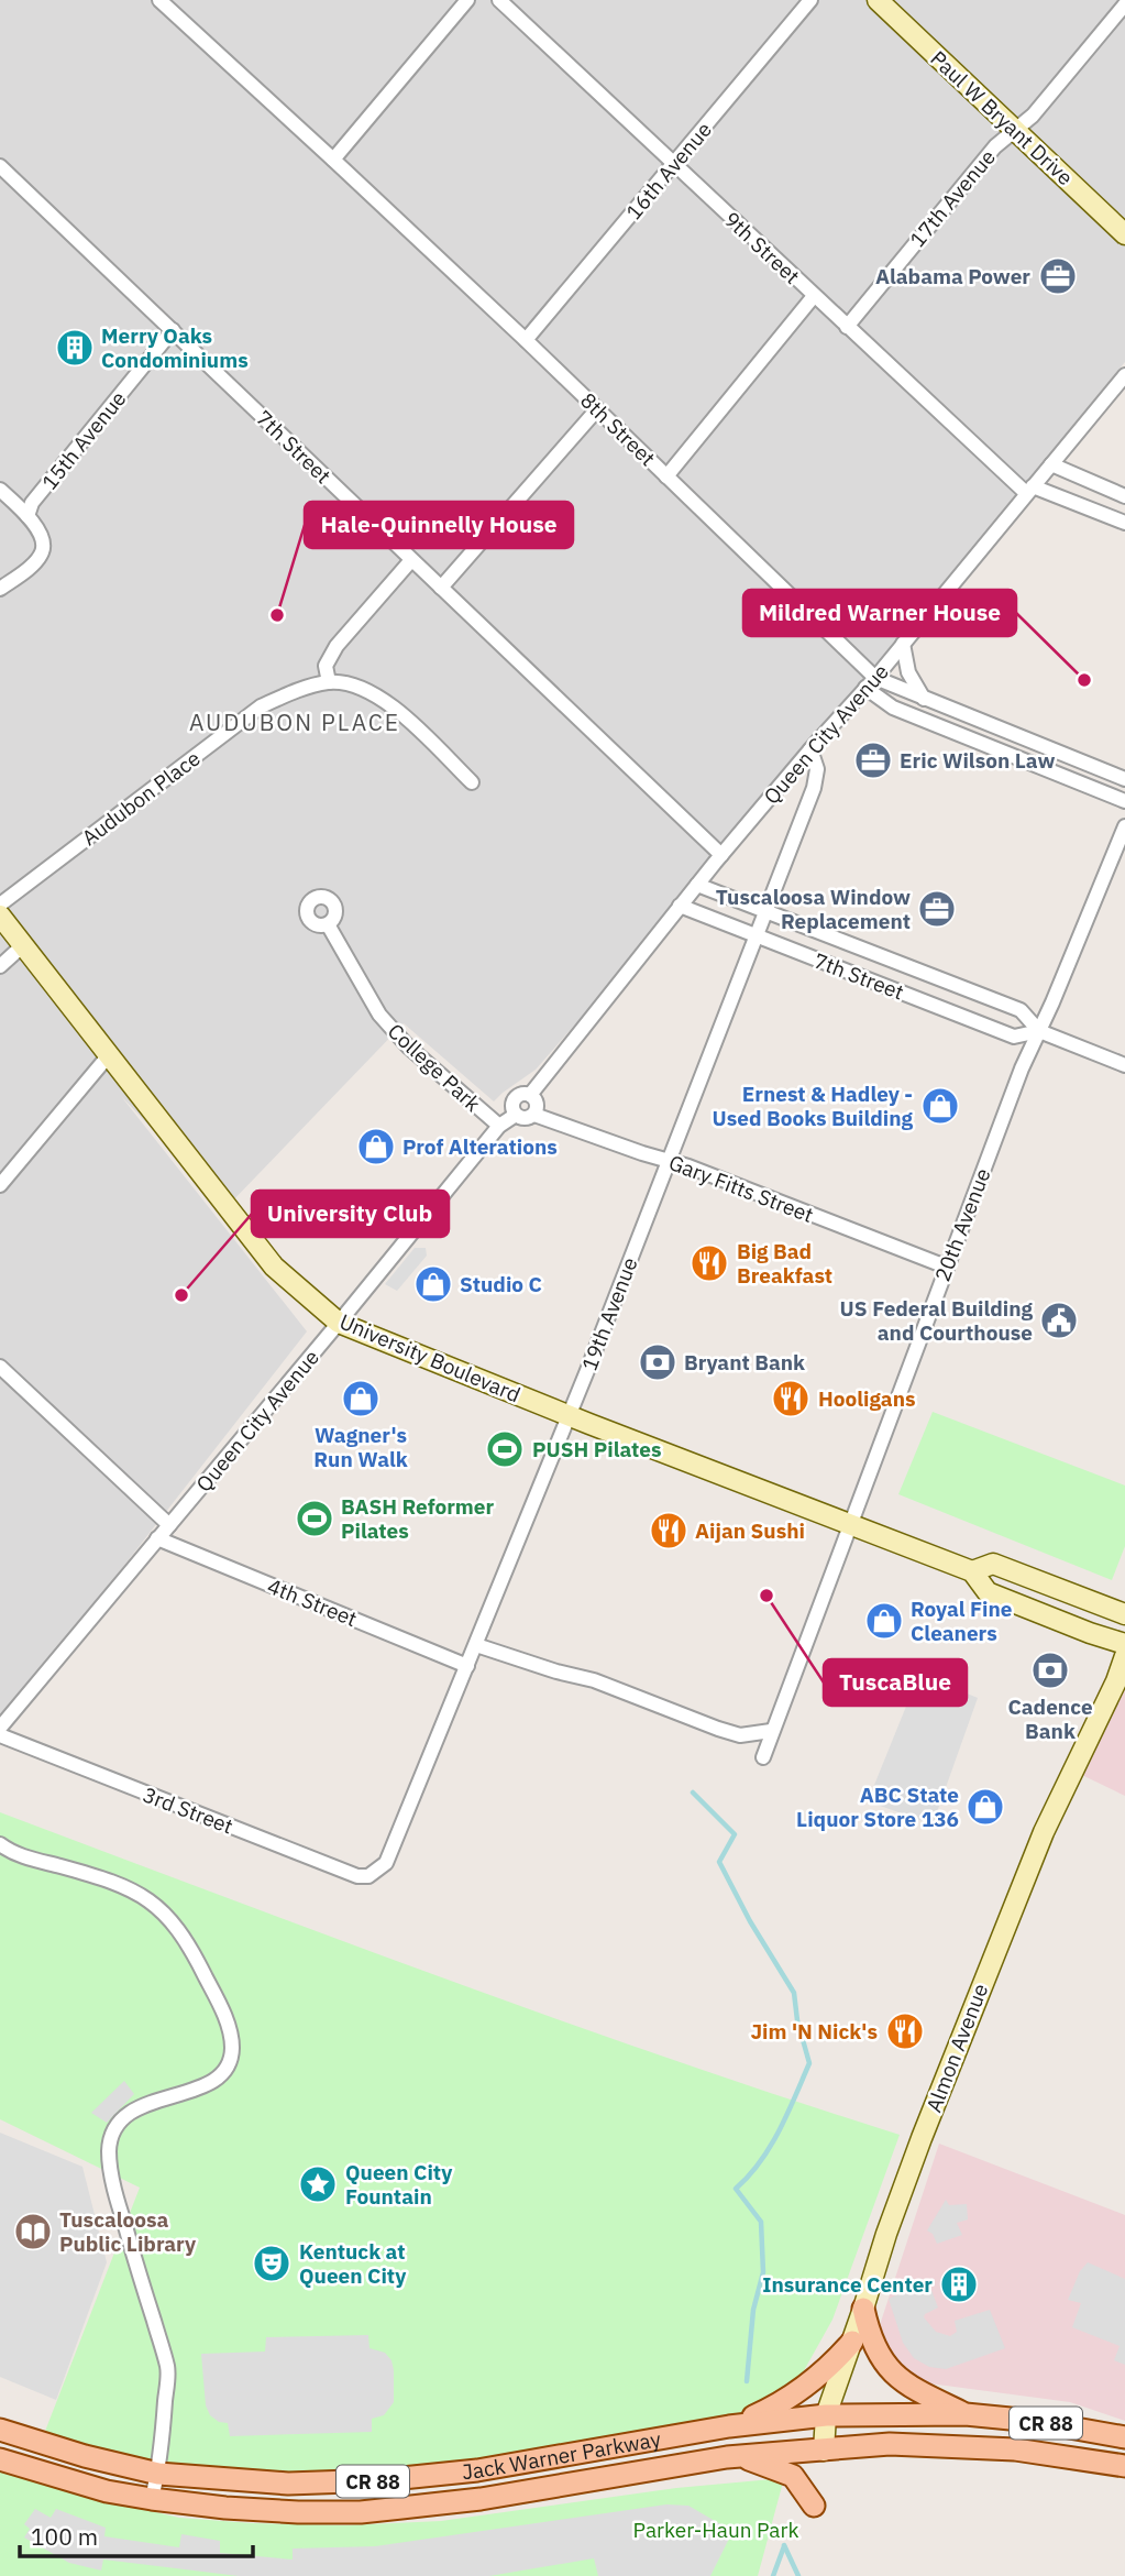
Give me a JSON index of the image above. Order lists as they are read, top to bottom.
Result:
{
  "streets": {
    "main road": [
      "Paul W Bryant Drive",
      "University Boulevard",
      "Almon Avenue",
      "CR 88",
      "Jack Warner Parkway"
    ],
    "street": [
      "16th Avenue",
      "17th Avenue",
      "9th Street",
      "8th Street",
      "15th Avenue",
      "7th Street",
      "Queen City Avenue",
      "Audubon Place",
      "College Park",
      "Gary Fitts Street",
      "20th Avenue",
      "19th Avenue",
      "4th Street",
      "3rd Street"
    ]
  },
  "crossings": [
    ["Paul W Bryant Drive", "17th Avenue"],
    ["16th Avenue", "9th Street"],
    ["16th Avenue", "8th Street"],
    ["17th Avenue", "9th Street"],
    ["9th Street", "Queen City Avenue"],
    ["8th Street", "Queen City Avenue"],
    ["15th Avenue", "7th Street"],
    ["7th Street", "Queen City Avenue"],
    ["7th Street", "20th Avenue"],
    ["7th Street", "19th Avenue"],
    ["Queen City Avenue", "College Park"],
    ["Queen City Avenue", "Gary Fitts Street"],
    ["Queen City Avenue", "19th Avenue"],
    ["Queen City Avenue", "University Boulevard"],
    ["Queen City Avenue", "4th Street"],
    ["Gary Fitts Street", "20th Avenue"],
    ["Gary Fitts Street", "19th Avenue"],
    ["20th Avenue", "University Boulevard"],
    ["19th Avenue", "University Boulevard"],
    ["19th Avenue", "4th Street"],
    ["19th Avenue", "3rd Street"],
    ["Almon Avenue", "Jack Warner Parkway"]
  ],
  "districts": ["AUDUBON PLACE"],
  "parks": ["Parker-Haun Park"],
  "places": {
    "office": ["Alabama Power", "Eric Wilson Law", "Tuscaloosa Window Replacement"],
    "building": ["Merry Oaks Condominiums", "Insurance Center"],
    "other": [
      "Hale-Quinnelly House",
      "Mildred Warner House",
      "University Club",
      "TuscaBlue"
    ],
    "shop": [
      "Ernest & Hadley - Used Books Building",
      "Prof Alterations",
      "Studio C",
      "Wagner's Run Walk",
      "Royal Fine Cleaners",
      "ABC State Liquor Store 136"
    ],
    "restaurant": [
      "Big Bad Breakfast",
      "Hooligans",
      "Aijan Sushi",
      "Jim 'N Nick's"
    ],
    "public building": ["US Federal Building and Courthouse"],
    "bank": ["Bryant Bank", "Cadence Bank"],
    "sports": ["PUSH Pilates", "BASH Reformer Pilates"],
    "place": ["Queen City Fountain"],
    "library": ["Tuscaloosa Public Library"],
    "theatre": ["Kentuck at Queen City"]
  },
  "scale_bar": "100 m"
}
